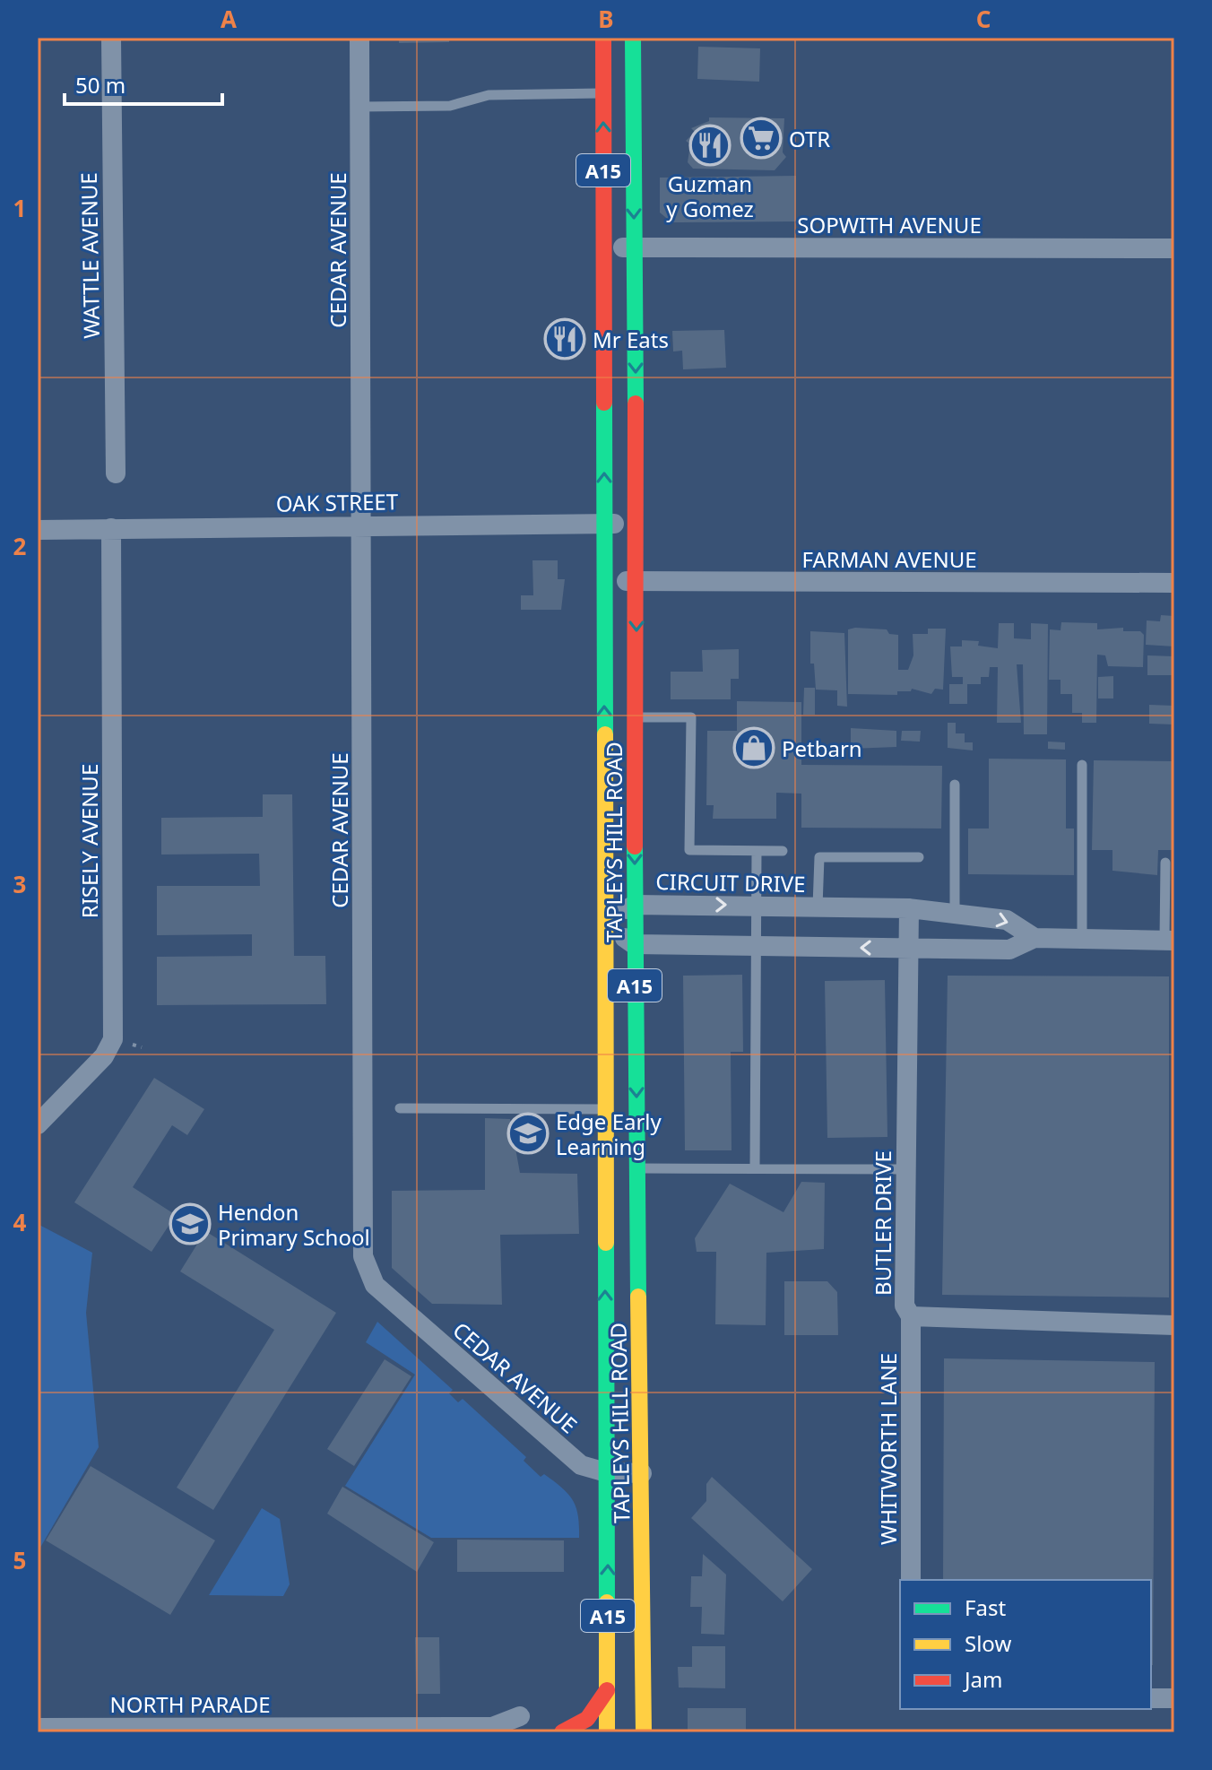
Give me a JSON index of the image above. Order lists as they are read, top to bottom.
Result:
{
  "streets": {
    "main road": ["A15", "TAPLEYS HILL ROAD"],
    "street": [
      "SOPWITH AVENUE",
      "CEDAR AVENUE",
      "WATTLE AVENUE",
      "OAK STREET",
      "FARMAN AVENUE",
      "RISELY AVENUE",
      "CIRCUIT DRIVE",
      "BUTLER DRIVE",
      "WHITWORTH LANE",
      "NORTH PARADE"
    ]
  },
  "crossings": [
    ["SOPWITH AVENUE", "TAPLEYS HILL ROAD"],
    ["CEDAR AVENUE", "OAK STREET"],
    ["CEDAR AVENUE", "TAPLEYS HILL ROAD"],
    ["OAK STREET", "RISELY AVENUE"],
    ["OAK STREET", "TAPLEYS HILL ROAD"],
    ["FARMAN AVENUE", "TAPLEYS HILL ROAD"],
    ["TAPLEYS HILL ROAD", "CIRCUIT DRIVE"],
    ["CIRCUIT DRIVE", "BUTLER DRIVE"],
    ["BUTLER DRIVE", "WHITWORTH LANE"]
  ],
  "places": {
    "supermarket": ["OTR"],
    "restaurant": ["Guzman y Gomez", "Mr Eats"],
    "shop": ["Petbarn"],
    "school or university": ["Edge Early Learning", "Hendon Primary School"]
  },
  "legend": ["Fast", "Slow", "Jam"],
  "scale_bar": "50 m",
  "grid": {
    "columns": ["A", "B", "C"],
    "rows": [
      "1",
      "2",
      "3",
      "4",
      "5"
    ]
  }
}
